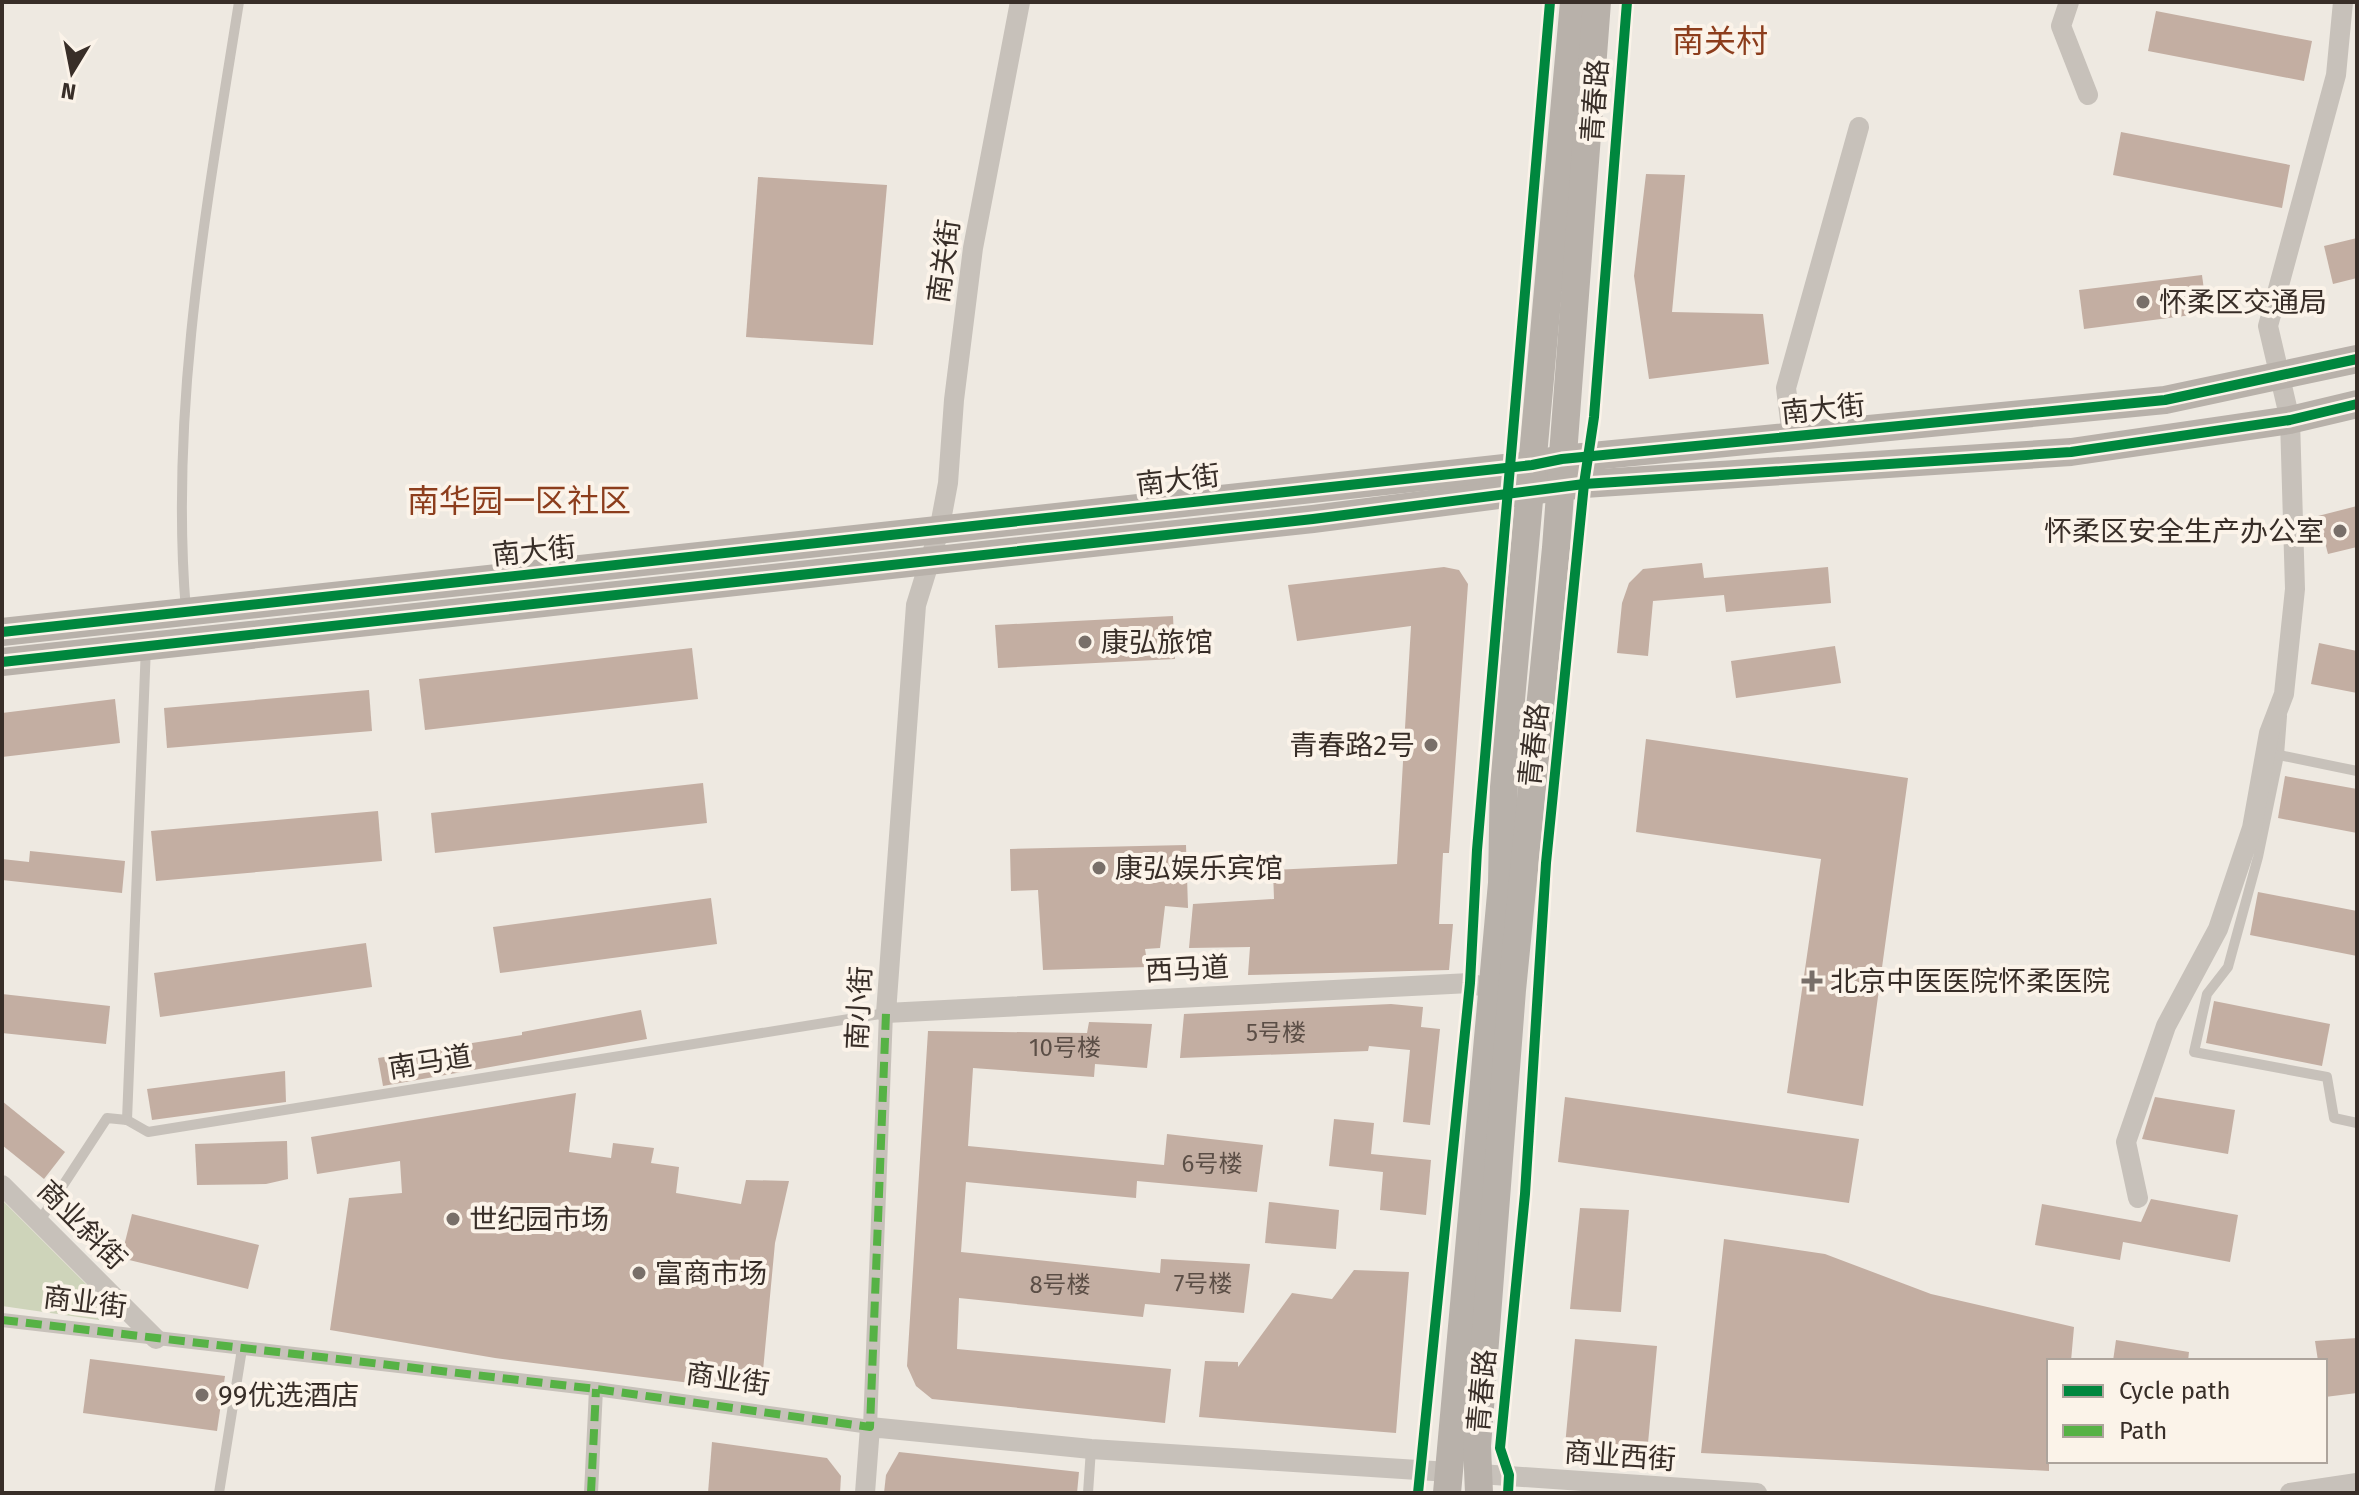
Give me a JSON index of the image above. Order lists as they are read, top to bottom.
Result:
{
  "streets": {
    "main road": ["青春路", "南大街"],
    "street": [
      "南关街",
      "西马道",
      "南小街",
      "商业斜街",
      "商业街",
      "商业西街"
    ],
    "lane": ["南马道"]
  },
  "crossings": [
    ["青春路", "南大街"],
    ["青春路", "西马道"],
    ["青春路", "商业街"],
    ["青春路", "商业西街"],
    ["南关街", "南大街"],
    ["南关街", "南小街"],
    ["南大街", "南小街"],
    ["西马道", "南小街"],
    ["西马道", "南马道"],
    ["南小街", "南马道"],
    ["南小街", "商业街"],
    ["商业斜街", "商业街"]
  ],
  "districts": ["南关村", "南华园一区社区"],
  "places": {
    "other": [
      "怀柔区交通局",
      "怀柔区安全生产办公室",
      "康弘旅馆",
      "青春路2号",
      "康弘娱乐宾馆",
      "世纪园市场",
      "富商市场",
      "99优选酒店"
    ],
    "health": ["北京中医医院怀柔医院"]
  },
  "house_numbers": [
    "5号楼",
    "10号楼",
    "6号楼",
    "7号楼",
    "8号楼"
  ],
  "legend": ["Cycle path", "Path"],
  "north": "bottom"
}
